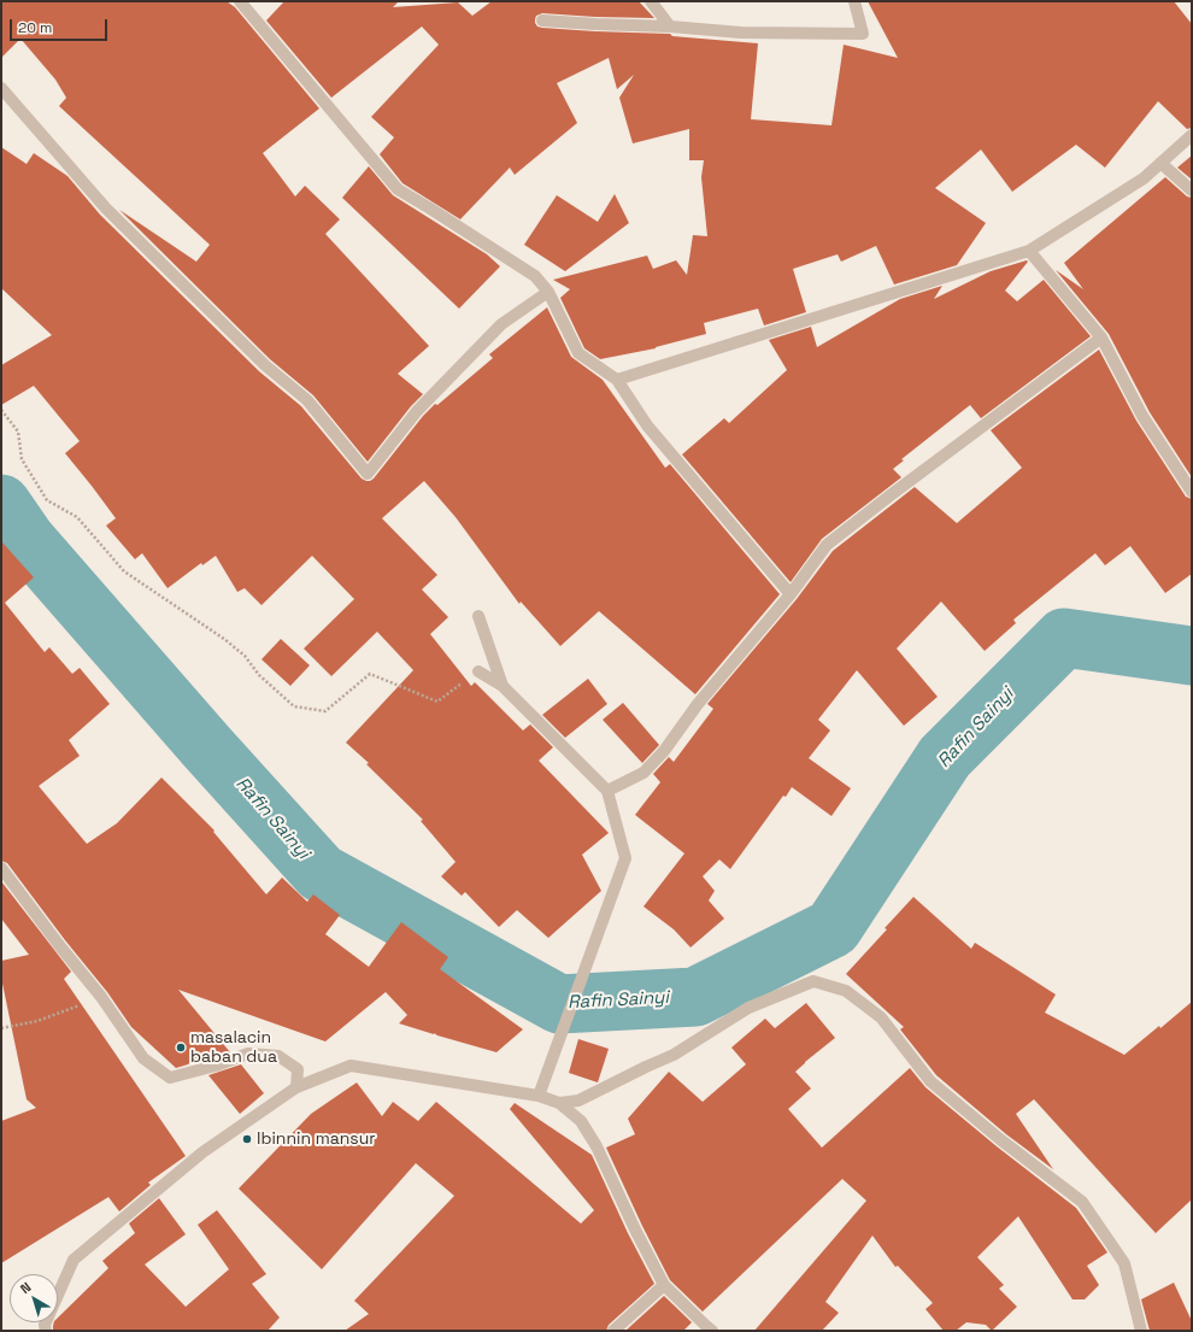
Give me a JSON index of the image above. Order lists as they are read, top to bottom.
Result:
{
  "water": ["Rafin Sainyi"],
  "places": ["masalacin baban dua", "Ibinnin mansur"],
  "scale_bar": "20 m",
  "north": "top left"
}
